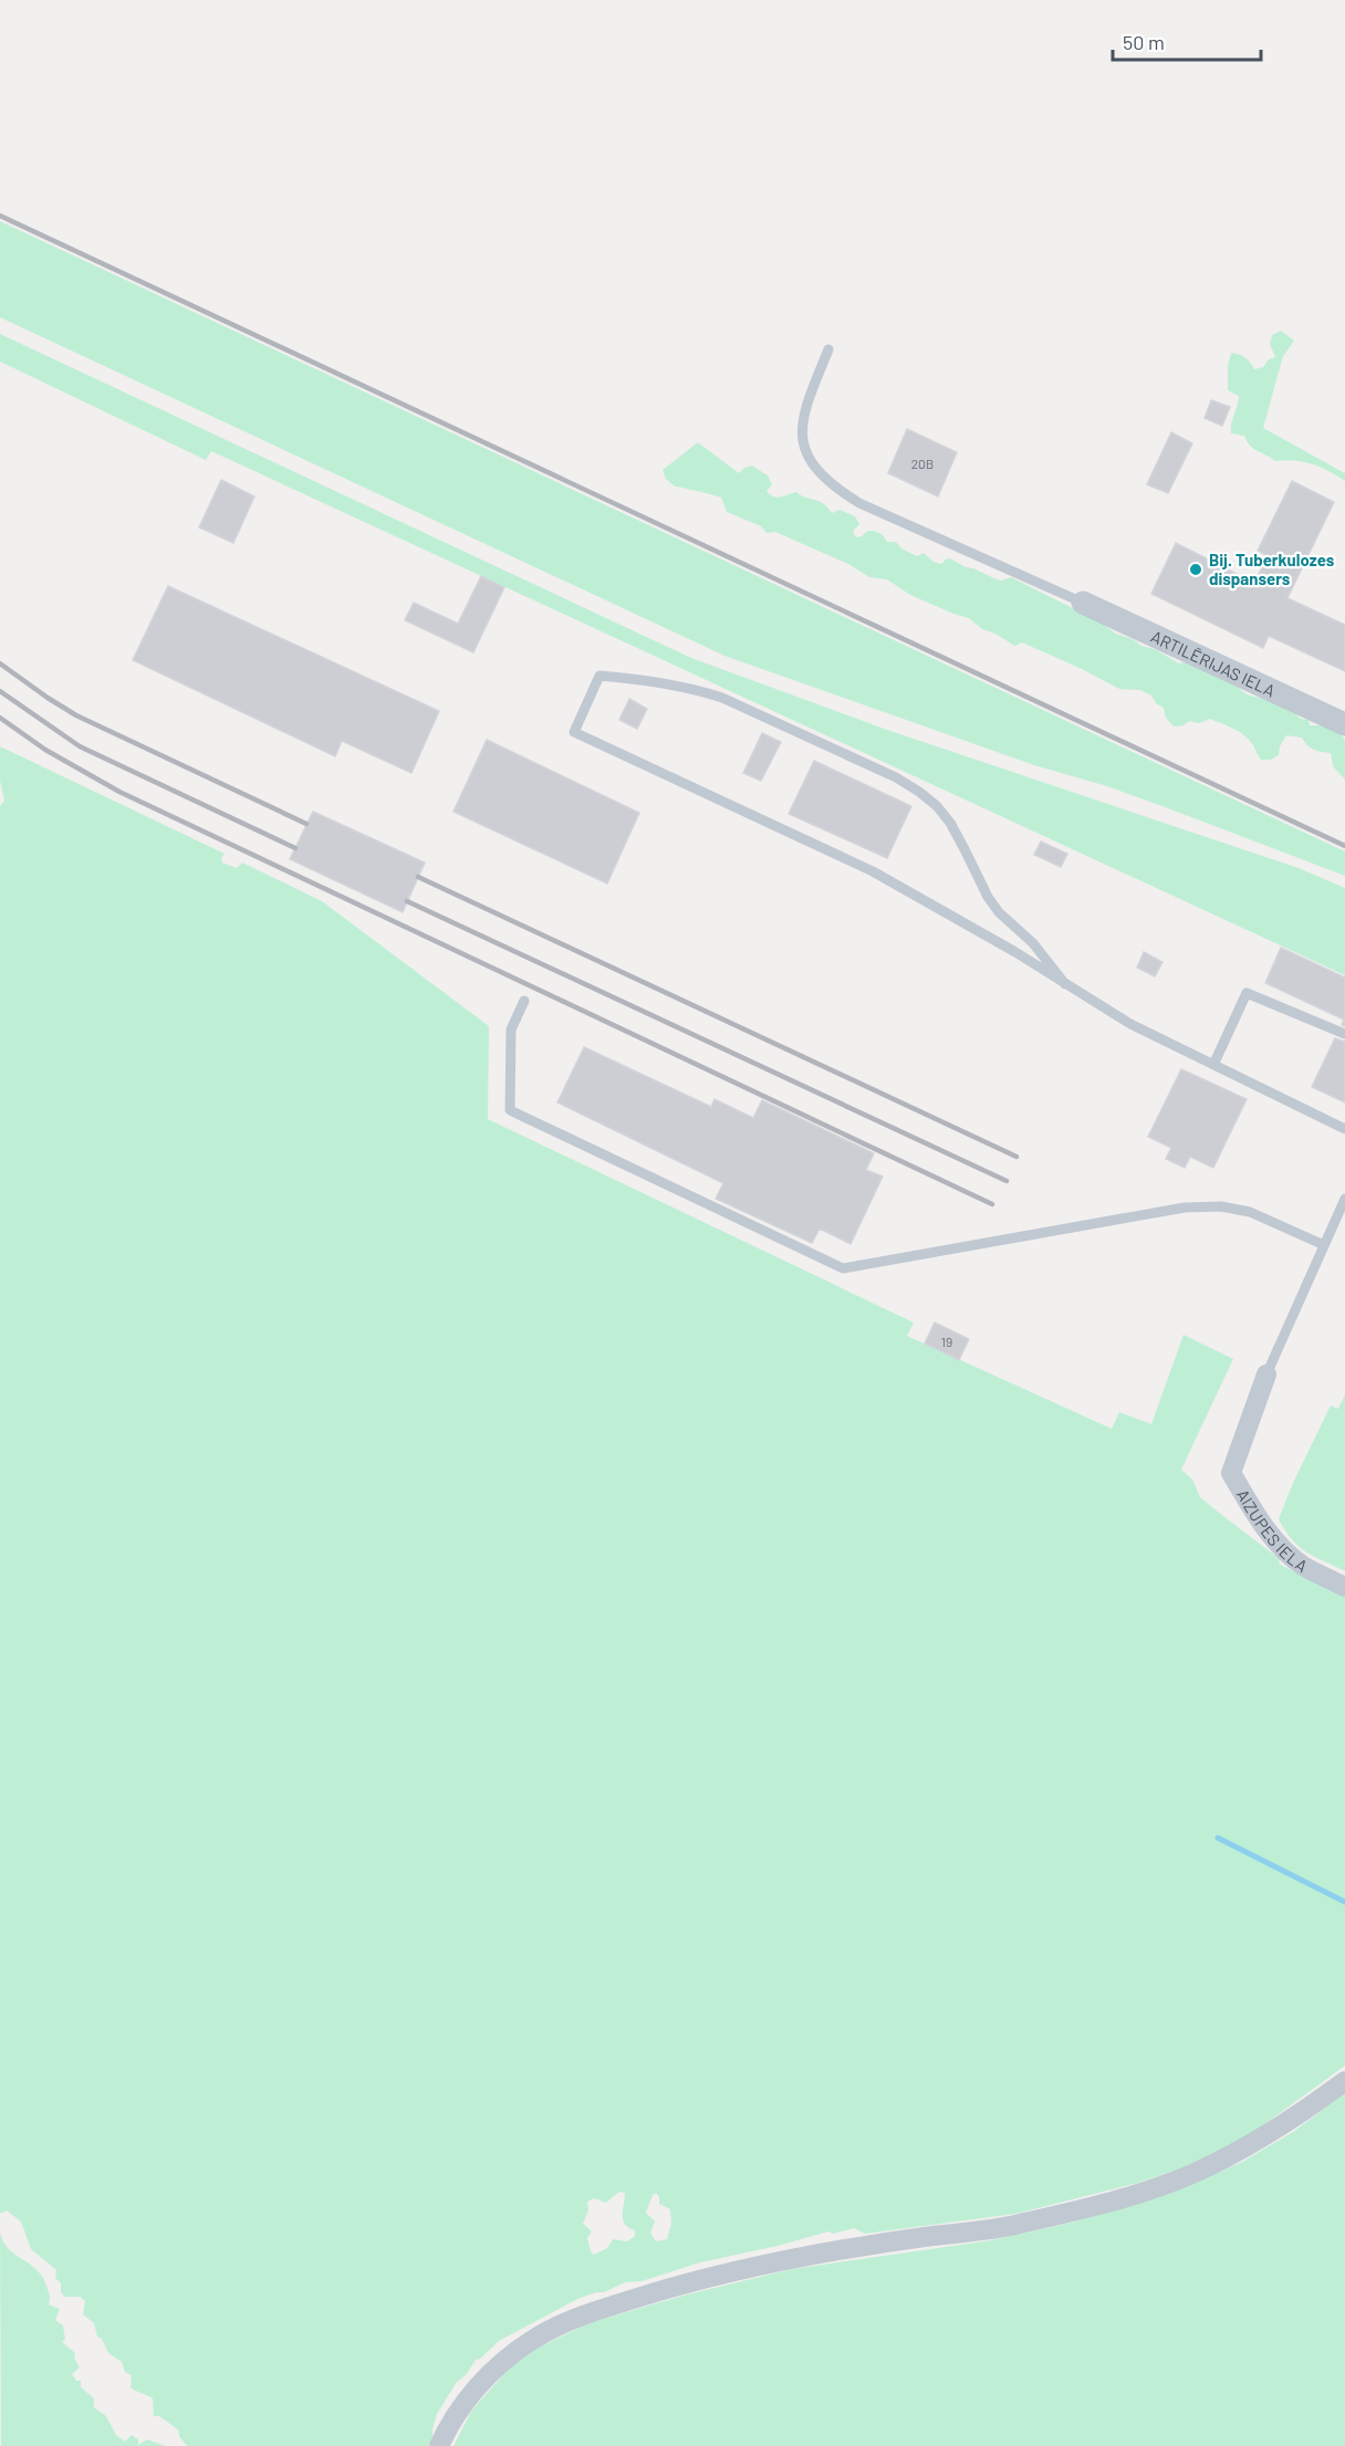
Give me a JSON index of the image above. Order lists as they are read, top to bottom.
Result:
{
  "streets": {
    "street": ["ARTILĒRIJAS IELA", "AIZUPES IELA"]
  },
  "places": ["Bij. Tuberkulozes dispansers"],
  "house_numbers": ["20B", "19"],
  "scale_bar": "50 m"
}
